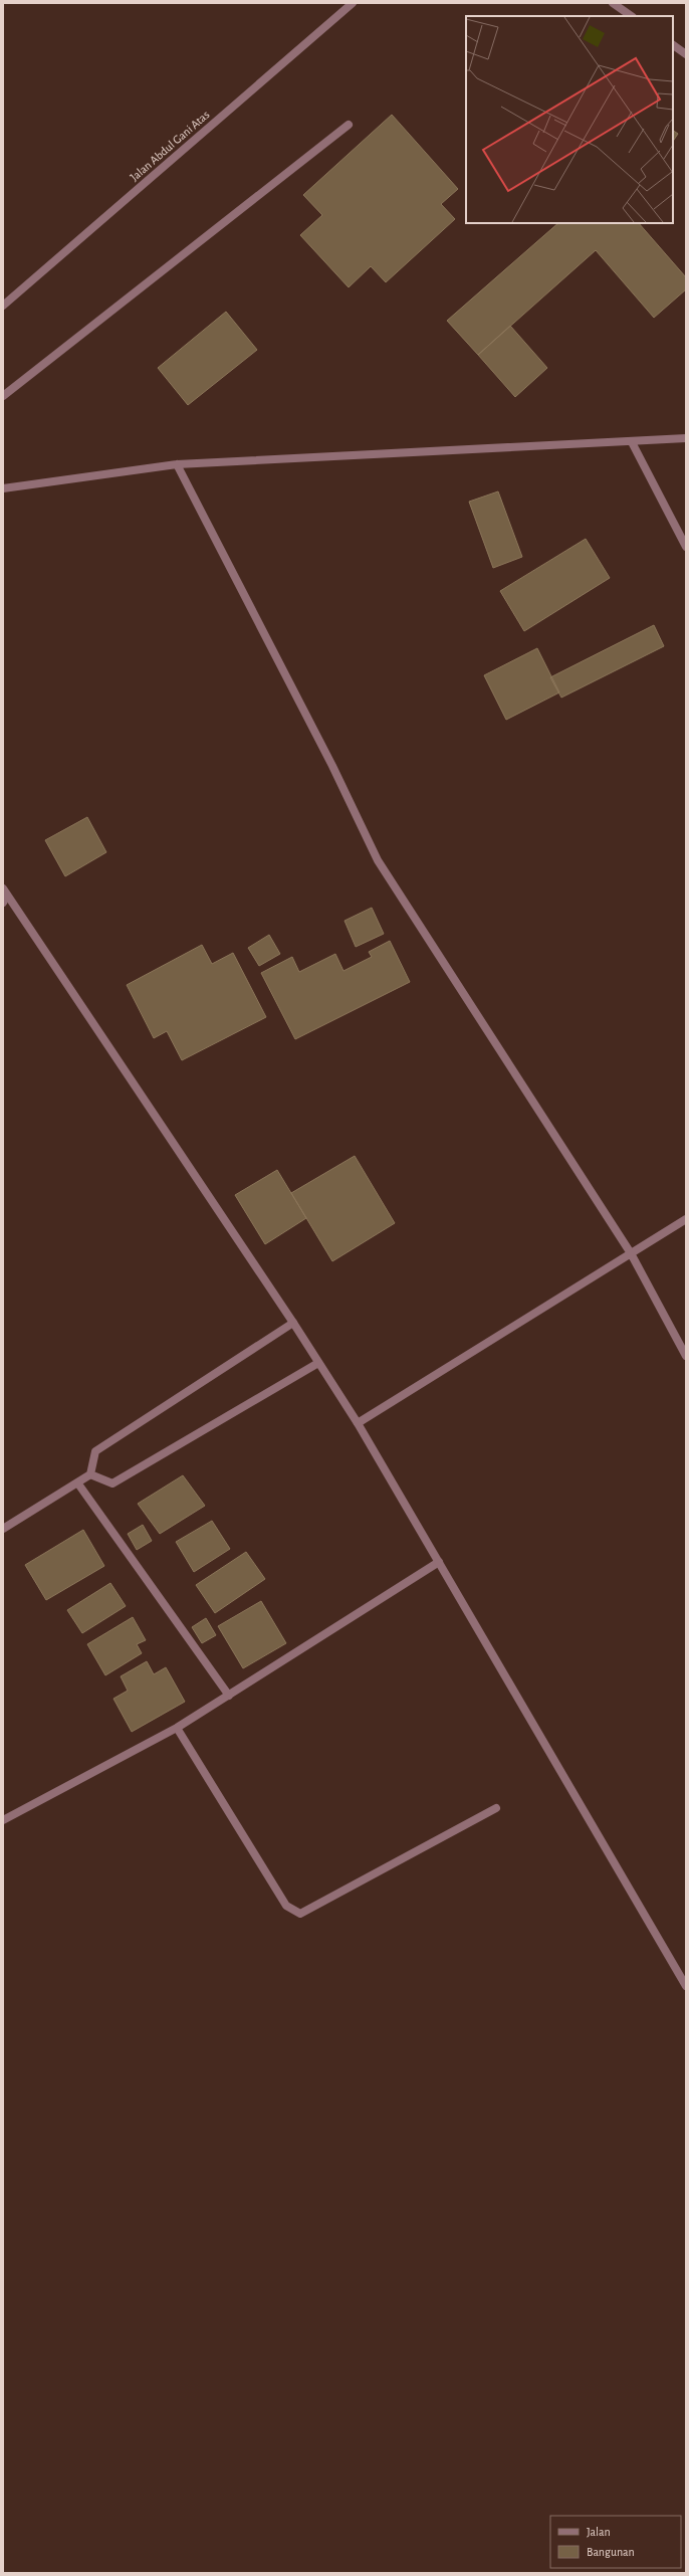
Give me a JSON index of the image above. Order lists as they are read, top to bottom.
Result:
{
  "streets": {
    "street": ["Jalan Abdul Gani Atas"]
  },
  "legend": ["Jalan", "Bangunan"]
}
